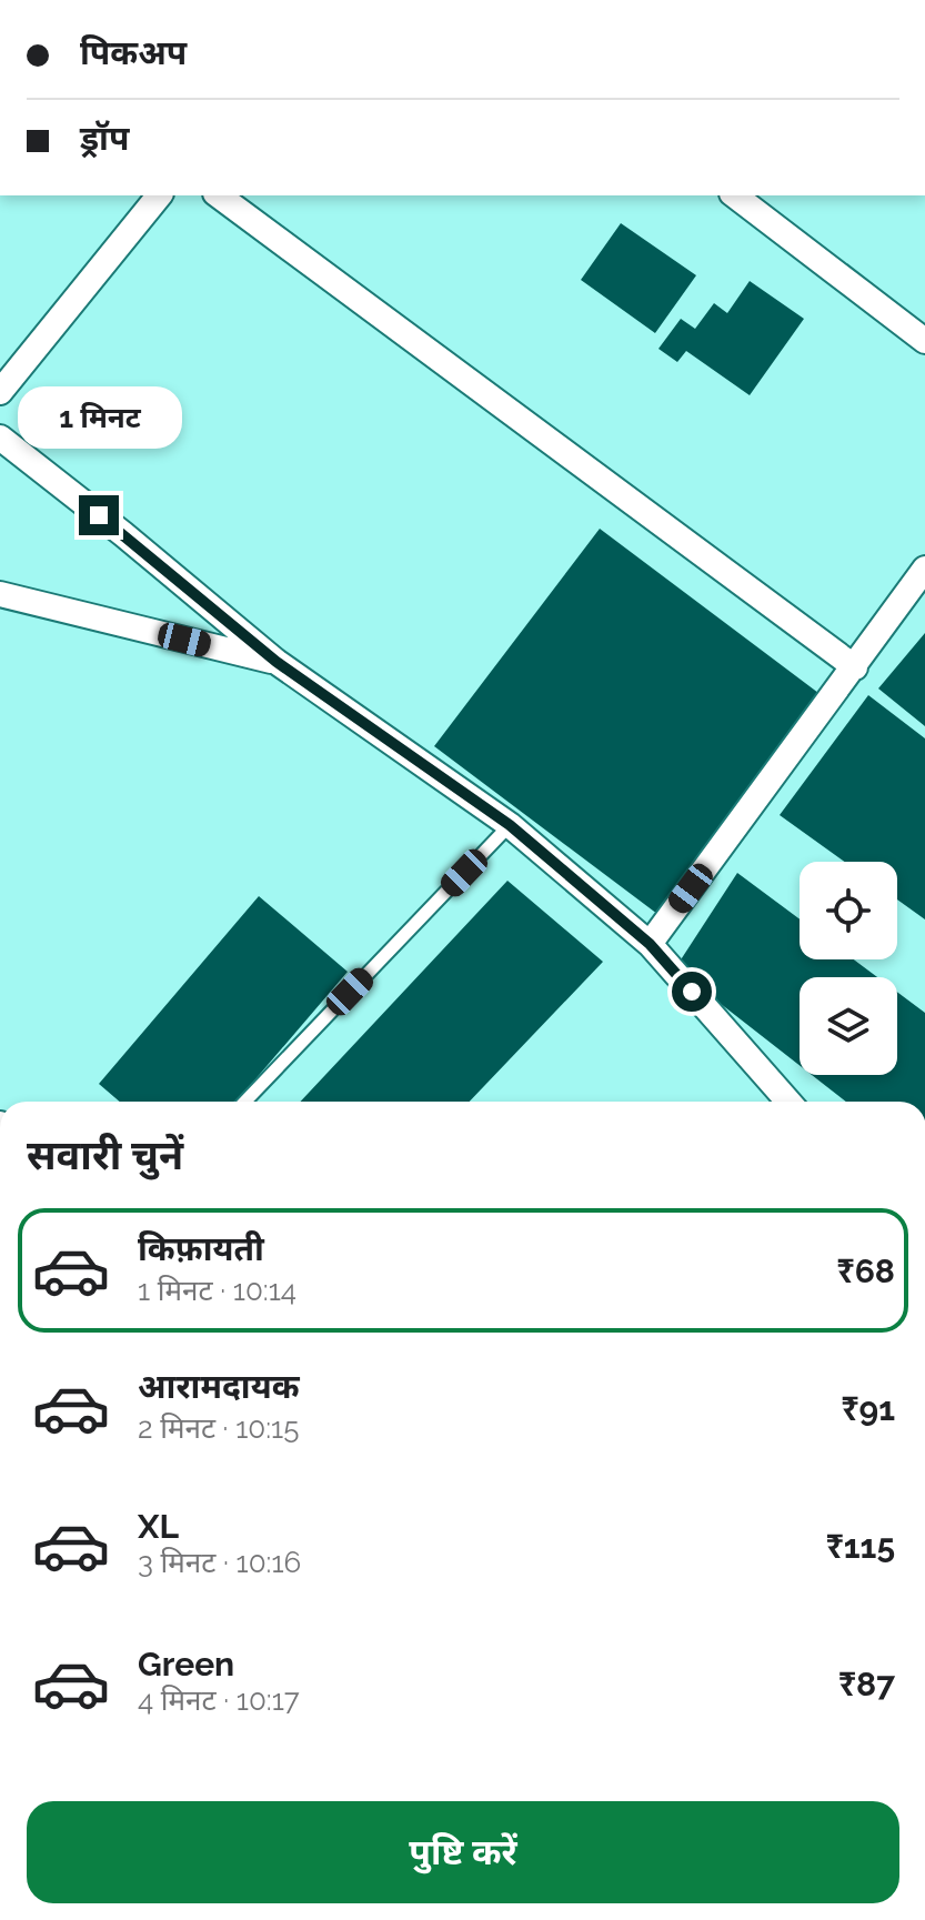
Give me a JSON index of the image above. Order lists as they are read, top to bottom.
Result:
{
  "page": {
    "banner": ["पिकअप", "ड्रॉप"],
    "bubble": "1 मिनट",
    "heading": "सवारी चुनें",
    "list": [
      {
        "name": "किफ़ायती",
        "note": "1 मिनट · 10:14",
        "value": "₹68"
      },
      {
        "name": "आरामदायक",
        "note": "2 मिनट · 10:15",
        "value": "₹91"
      },
      {
        "name": "XL",
        "note": "3 मिनट · 10:16",
        "value": "₹115"
      },
      {
        "name": "Green",
        "note": "4 मिनट · 10:17",
        "value": "₹87"
      }
    ],
    "buttons": "पुष्टि करें"
  }
}
